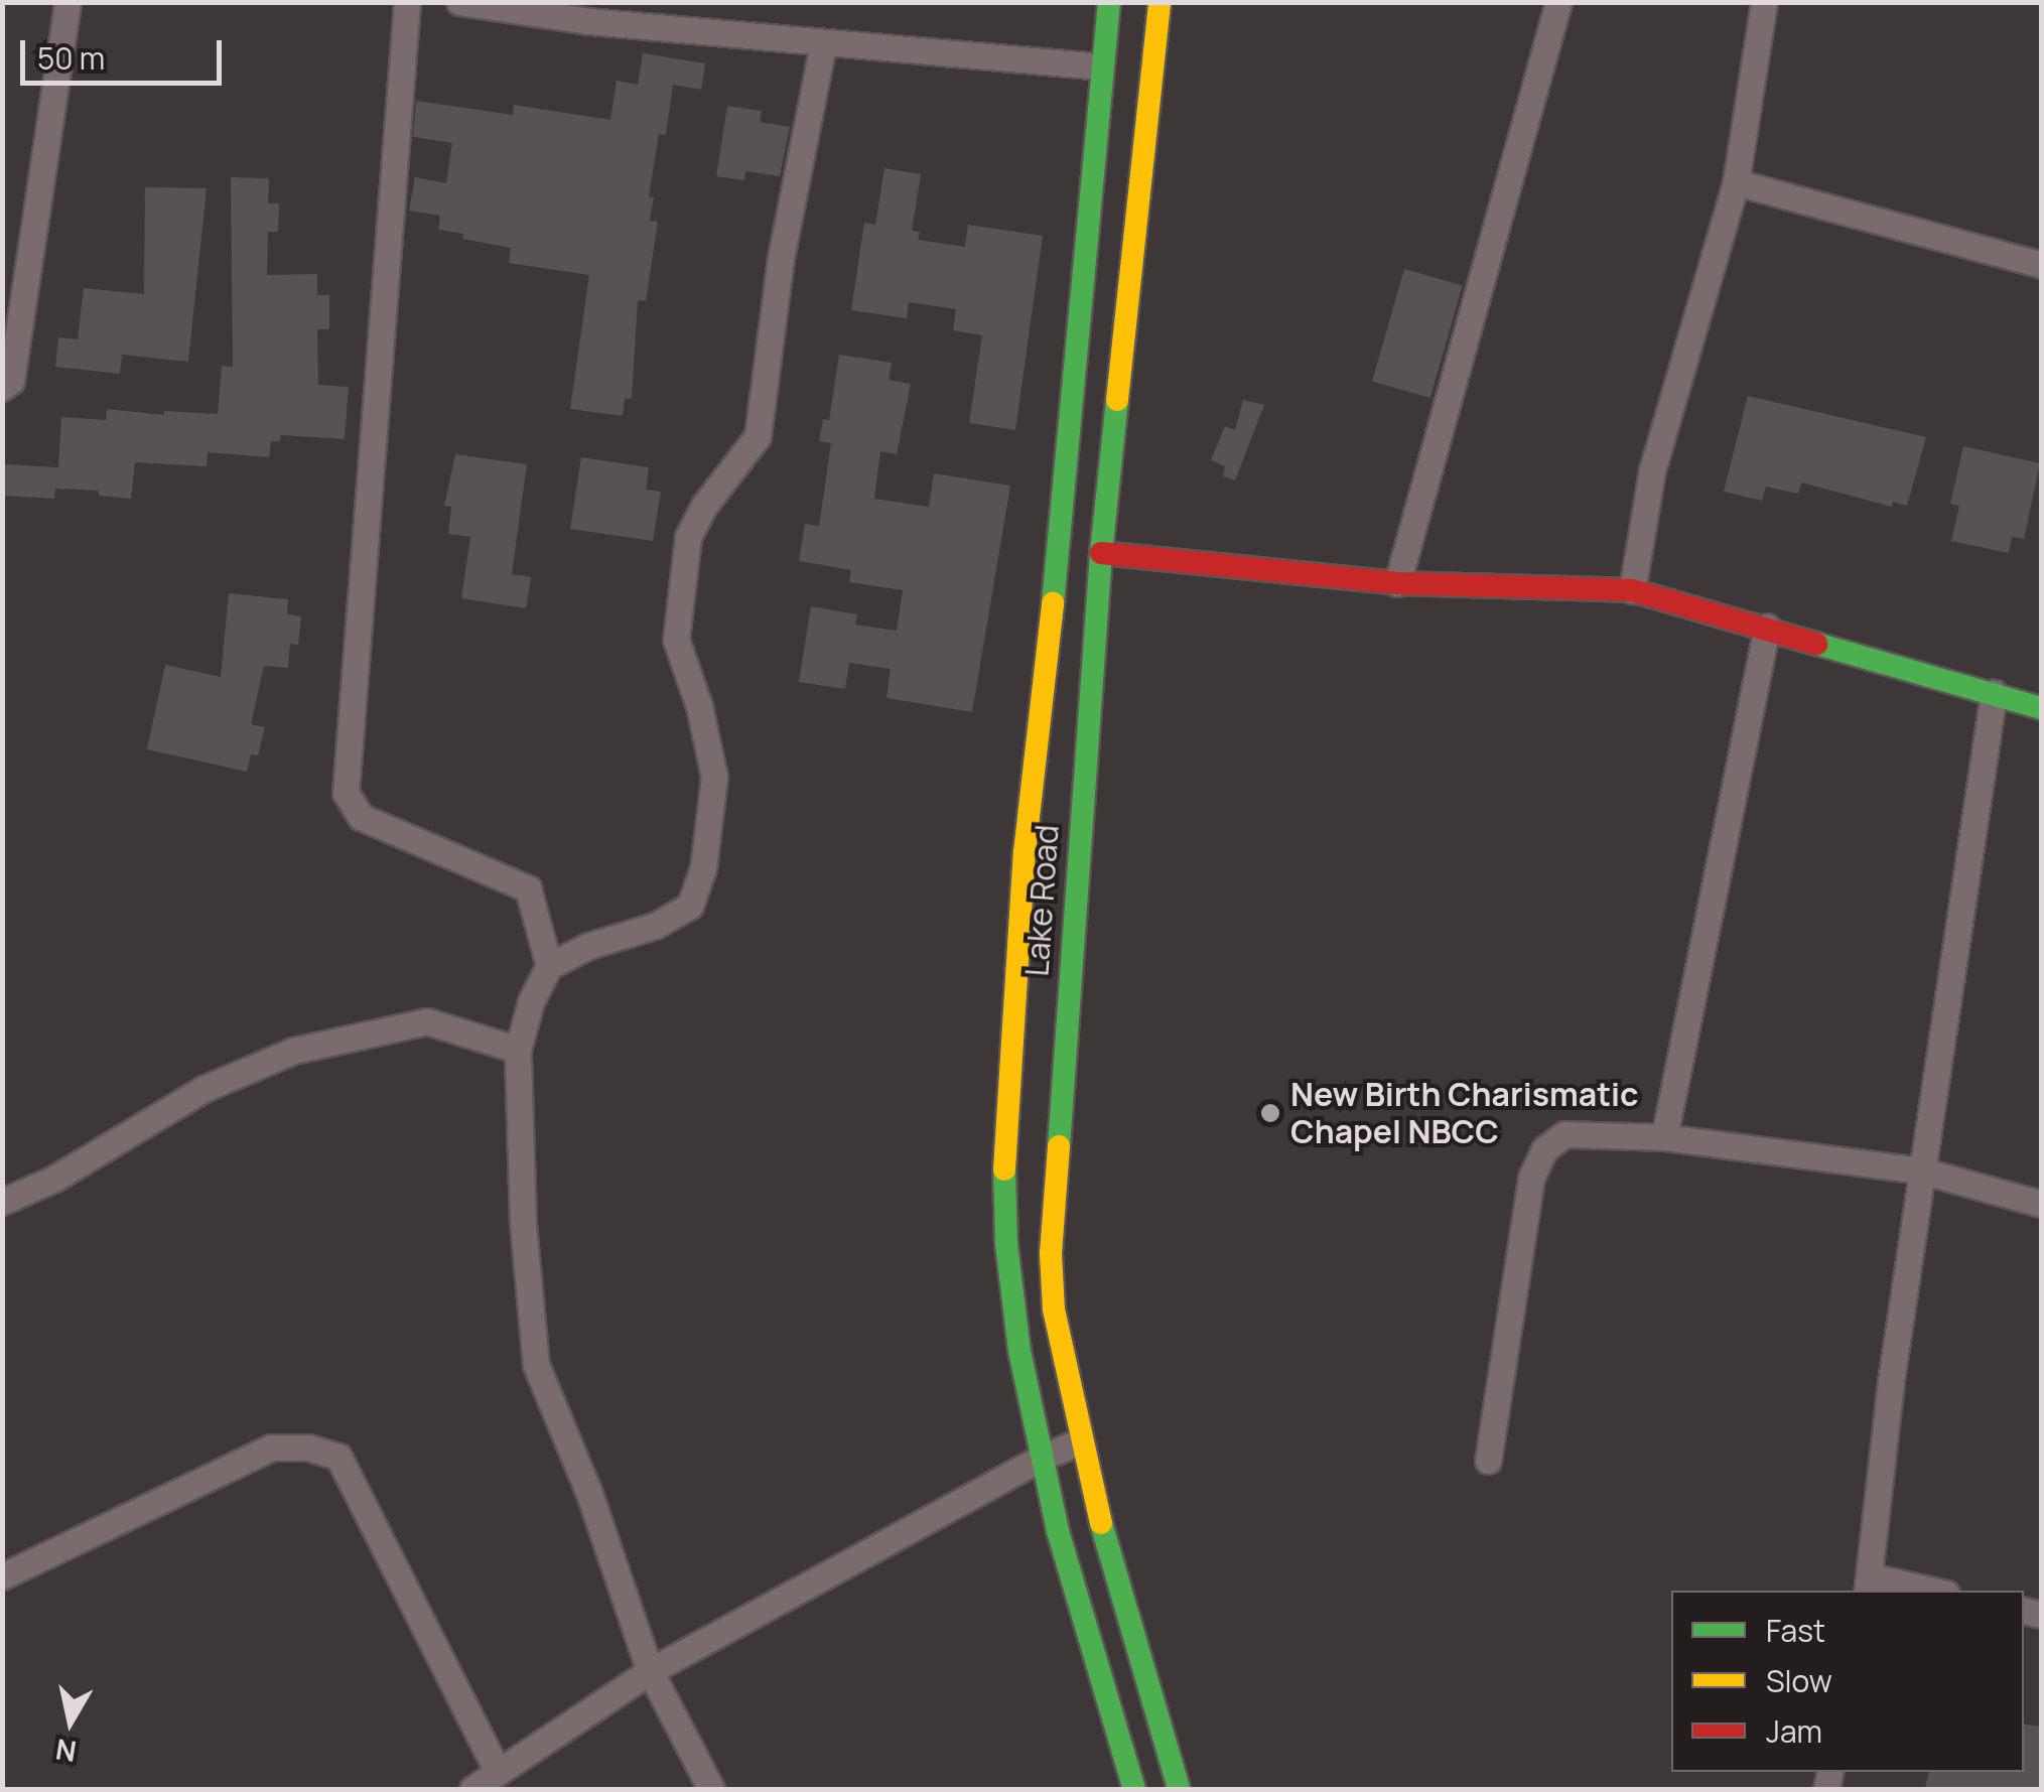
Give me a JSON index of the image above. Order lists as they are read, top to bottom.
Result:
{
  "streets": {
    "main road": ["Lake Road"]
  },
  "places": ["New Birth Charismatic Chapel NBCC"],
  "legend": ["Fast", "Slow", "Jam"],
  "scale_bar": "50 m",
  "north": "bottom"
}
